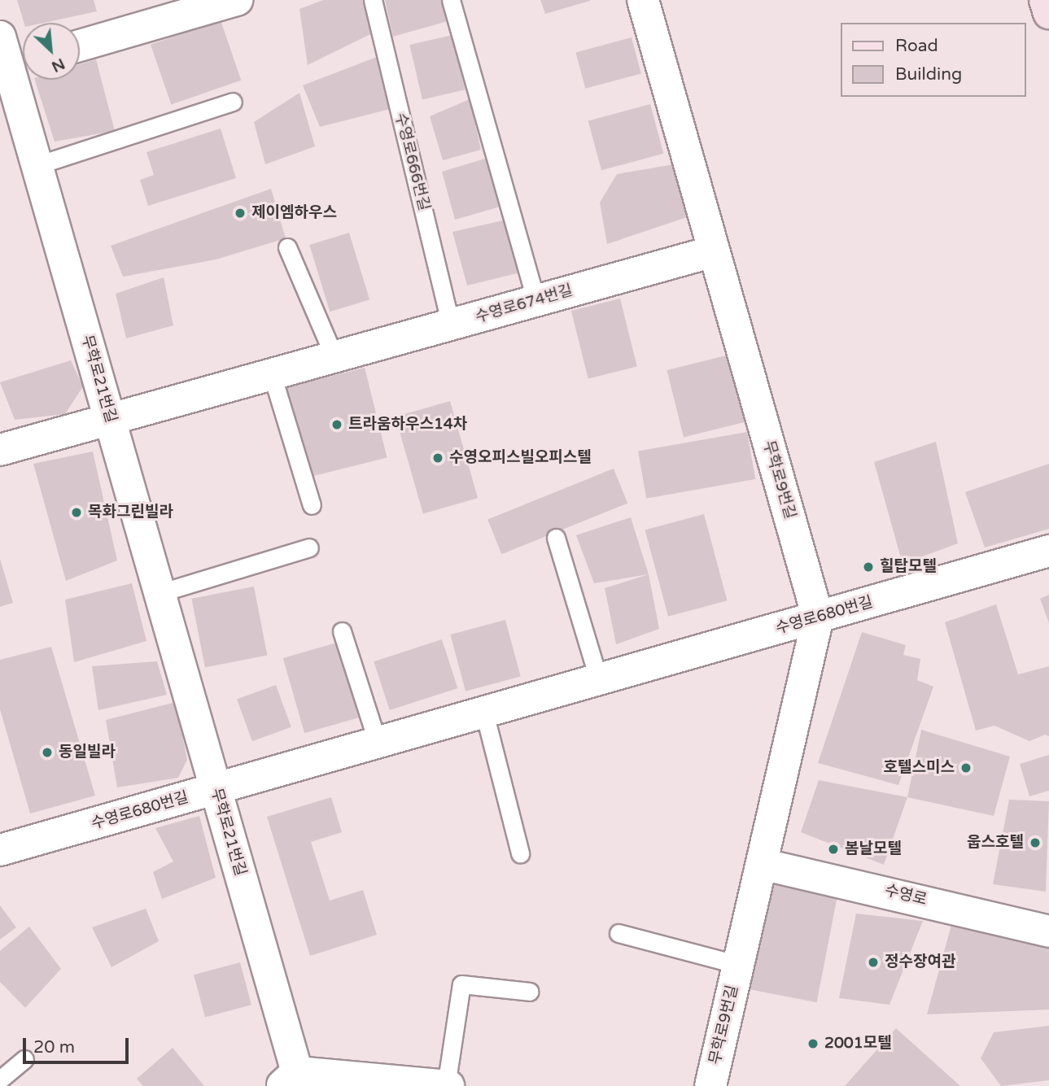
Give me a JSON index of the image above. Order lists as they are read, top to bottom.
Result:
{
  "streets": {
    "street": [
      "수영로674번길",
      "무학로21번길",
      "무학로9번길",
      "수영로680번길",
      "수영로"
    ],
    "lane": ["수영로666번길"]
  },
  "crossings": [
    ["수영로666번길", "수영로674번길"],
    ["수영로674번길", "무학로21번길"],
    ["수영로674번길", "무학로9번길"],
    ["무학로21번길", "수영로680번길"],
    ["무학로9번길", "수영로680번길"],
    ["무학로9번길", "수영로"]
  ],
  "places": [
    "제이엠하우스",
    "트라움하우스14차",
    "수영오피스빌오피스텔",
    "목화그린빌라",
    "힐탑모텔",
    "동일빌라",
    "호텔스미스",
    "웁스호텔",
    "봄날모텔",
    "정수장여관",
    "2001모텔"
  ],
  "legend": ["Road", "Building"],
  "scale_bar": "20 m",
  "north": "bottom right"
}
